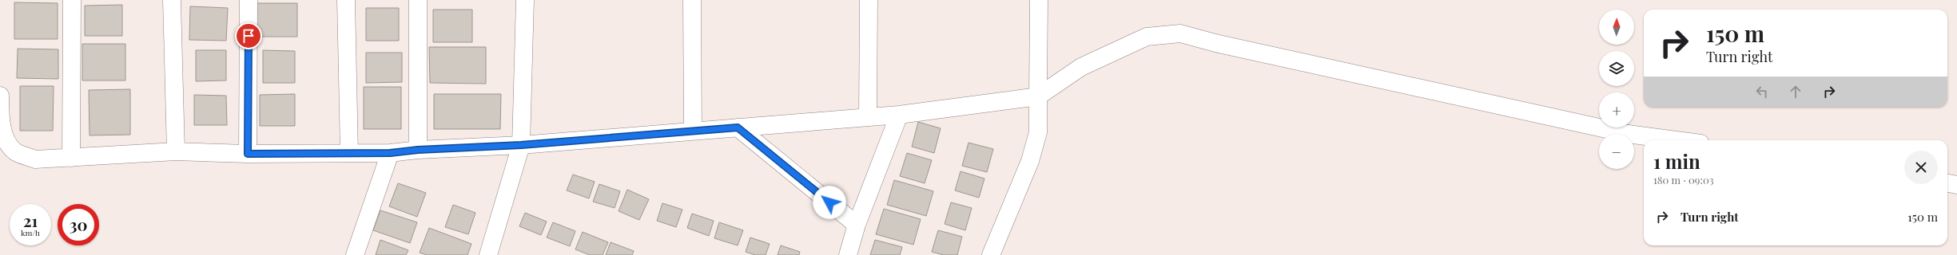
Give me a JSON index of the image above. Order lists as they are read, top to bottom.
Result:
{
  "north": "top",
  "page": {
    "map_buttons": ["+", "−"],
    "turn": ["150 m", "Turn right"],
    "heading": ["1 min", "180 m · 09:03"],
    "list": [
      {
        "name": "Turn right",
        "value": "150 m"
      }
    ],
    "speed": "21 km/h",
    "limit": "30"
  }
}
